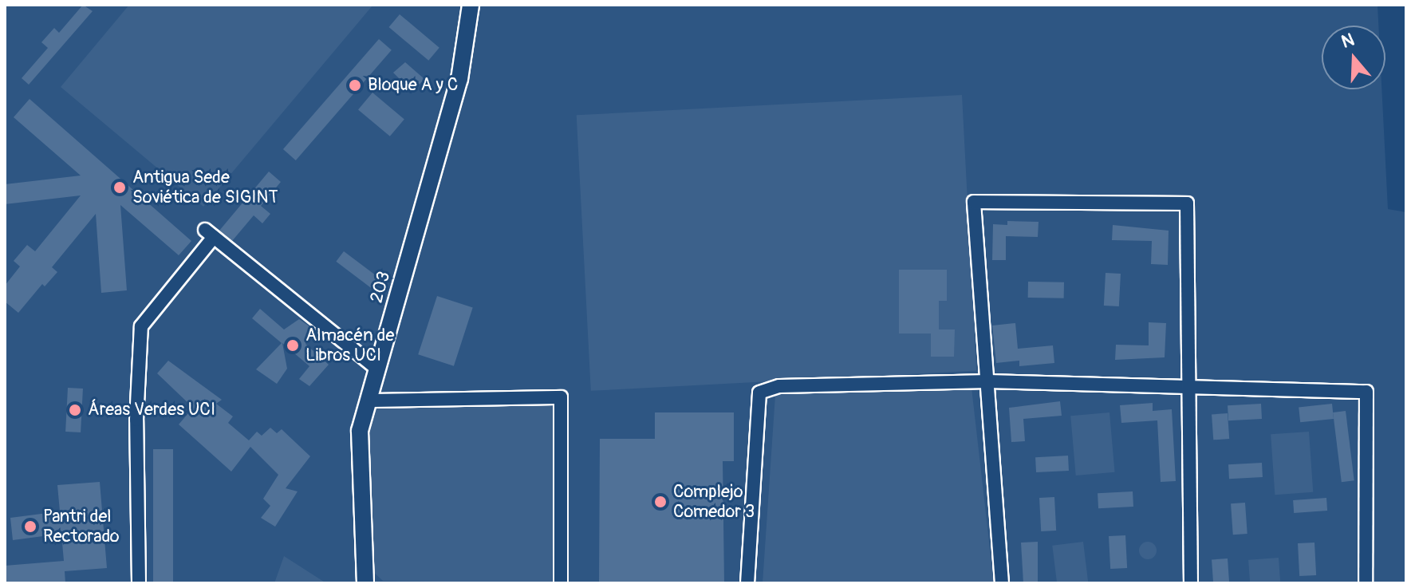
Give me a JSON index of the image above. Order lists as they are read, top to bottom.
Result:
{
  "streets": {
    "street": ["203"]
  },
  "places": [
    "Bloque A y C",
    "Antigua Sede Soviética de SIGINT",
    "Almacén de Libros UCI",
    "Áreas Verdes UCI",
    "Complejo Comedor 3",
    "Pantri del Rectorado"
  ],
  "north": "top"
}
